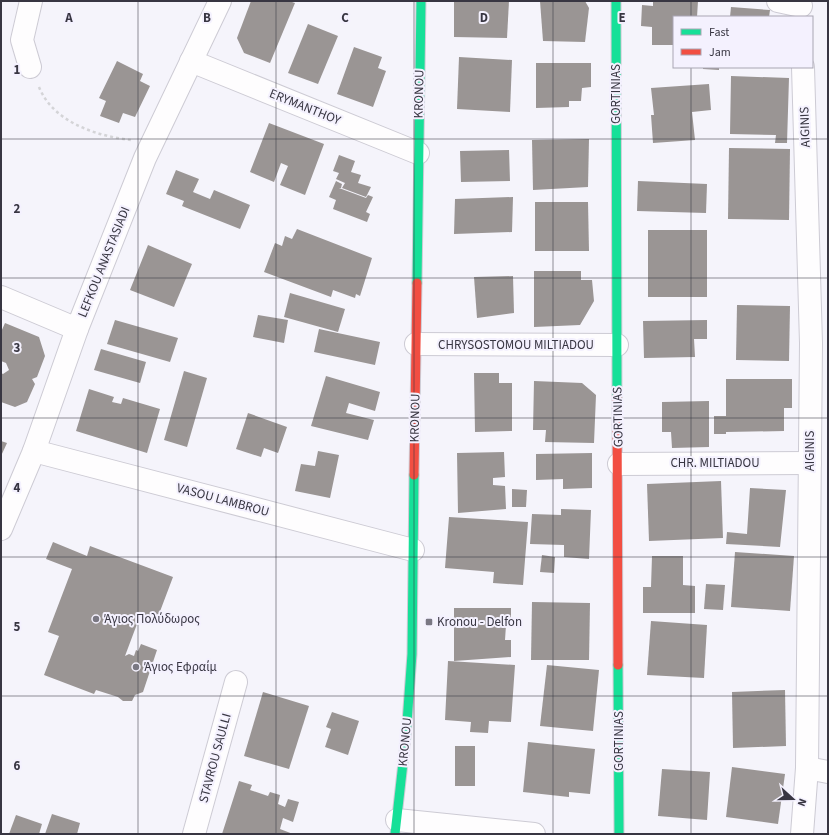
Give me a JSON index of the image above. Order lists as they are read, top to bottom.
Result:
{
  "streets": {
    "street": [
      "KRONOU",
      "GORTINIAS",
      "ERYMANTHOY",
      "AIGINIS",
      "LEFKOU ANASTASIADI",
      "CHRYSOSTOMOU MILTIADOU",
      "CHR. MILTIADOU",
      "VASOU LAMBROU",
      "STAVROU SAULLI"
    ]
  },
  "crossings": [
    ["KRONOU", "ERYMANTHOY"],
    ["KRONOU", "CHRYSOSTOMOU MILTIADOU"],
    ["KRONOU", "VASOU LAMBROU"],
    ["GORTINIAS", "CHRYSOSTOMOU MILTIADOU"],
    ["GORTINIAS", "CHR. MILTIADOU"],
    ["ERYMANTHOY", "LEFKOU ANASTASIADI"],
    ["AIGINIS", "CHR. MILTIADOU"],
    ["LEFKOU ANASTASIADI", "VASOU LAMBROU"]
  ],
  "places": {
    "other": ["Άγιος Πολύδωρος", "Άγιος Εφραίμ"],
    "transit": ["Kronou - Delfon"]
  },
  "legend": ["Fast", "Jam"],
  "north": "right",
  "grid": {
    "columns": [
      "A",
      "B",
      "C",
      "D",
      "E"
    ],
    "rows": [
      "1",
      "2",
      "3",
      "4",
      "5",
      "6"
    ]
  }
}
